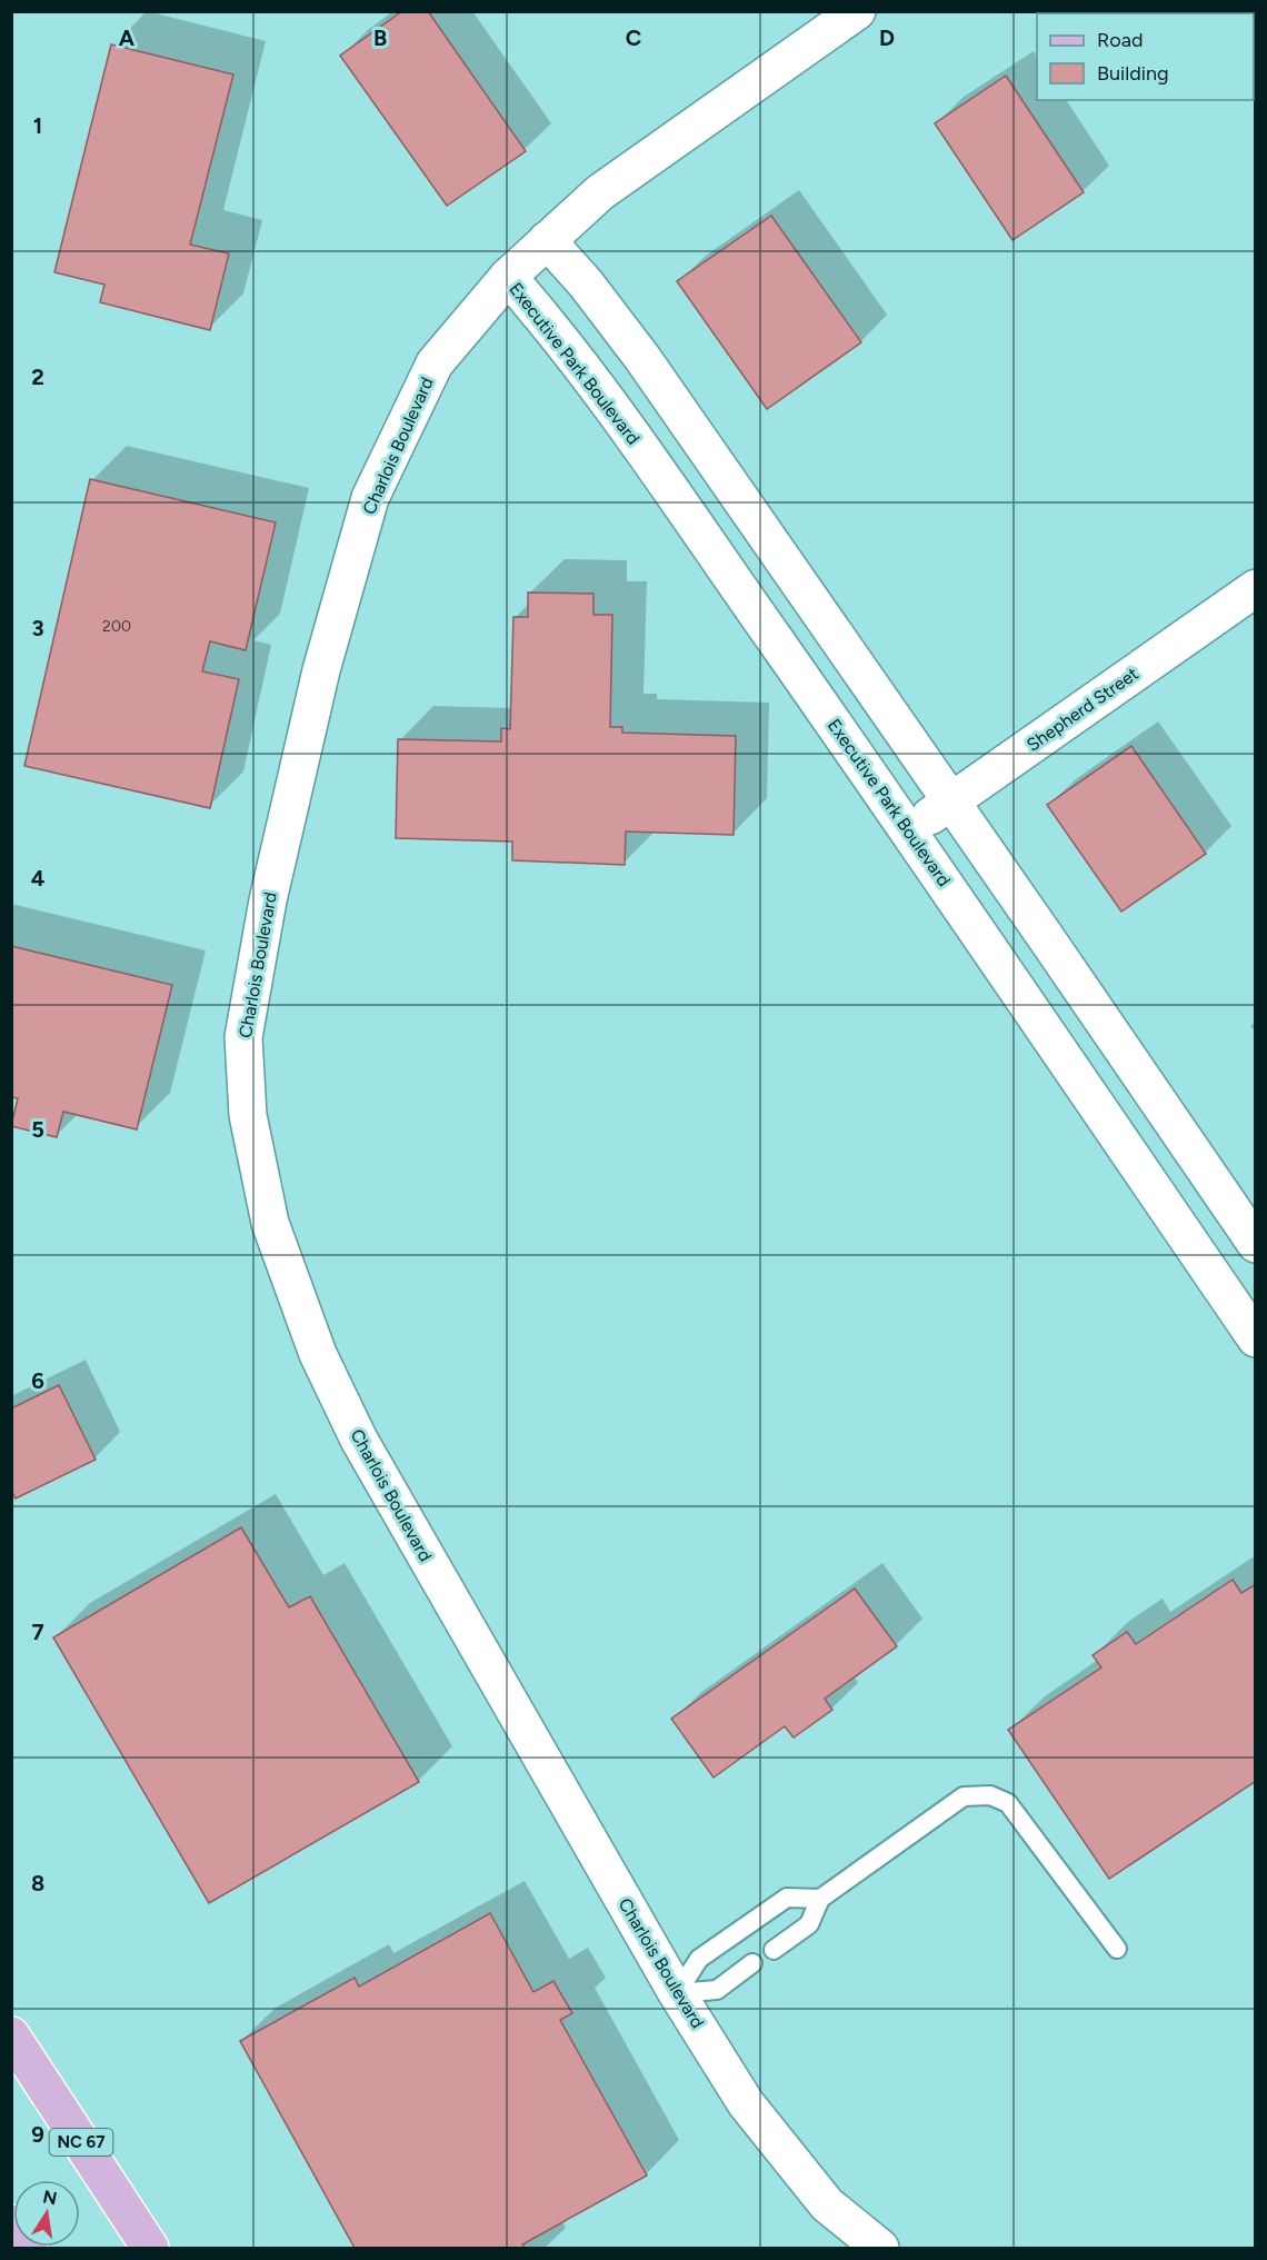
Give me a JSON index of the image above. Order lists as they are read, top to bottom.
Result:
{
  "streets": {
    "main road": ["NC 67"],
    "street": ["Executive Park Boulevard", "Charlois Boulevard", "Shepherd Street"]
  },
  "crossings": [
    ["Executive Park Boulevard", "Charlois Boulevard"],
    ["Executive Park Boulevard", "Shepherd Street"]
  ],
  "house_numbers": ["200"],
  "legend": ["Road", "Building"],
  "north": "top",
  "grid": {
    "columns": [
      "A",
      "B",
      "C",
      "D"
    ],
    "rows": [
      "1",
      "2",
      "3",
      "4",
      "5",
      "6",
      "7",
      "8",
      "9"
    ]
  }
}
